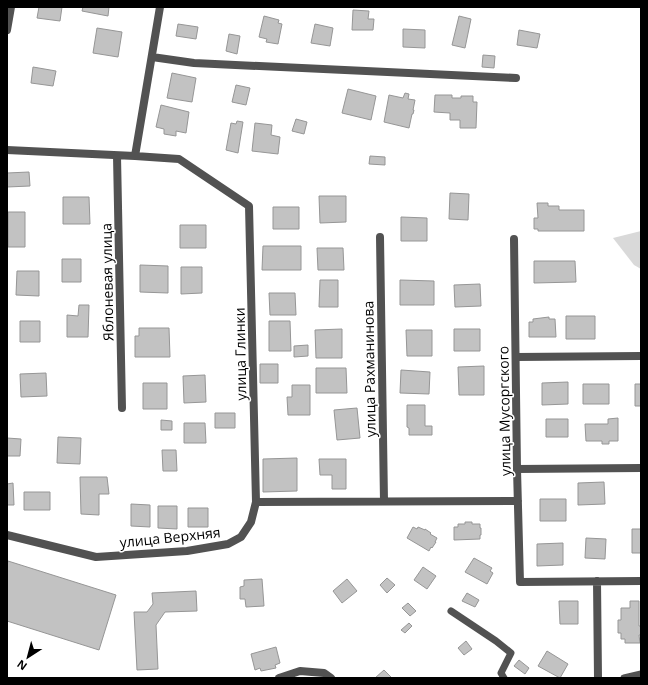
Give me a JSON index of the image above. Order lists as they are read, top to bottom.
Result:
{
  "streets": {
    "street": [
      "Яблоневая улица",
      "улица Глинки",
      "улица Рахманинова",
      "улица Мусоргского",
      "улица Верхняя"
    ]
  },
  "crossings": [
    ["улица Глинки", "улица Верхняя"]
  ],
  "north": "bottom left"
}
